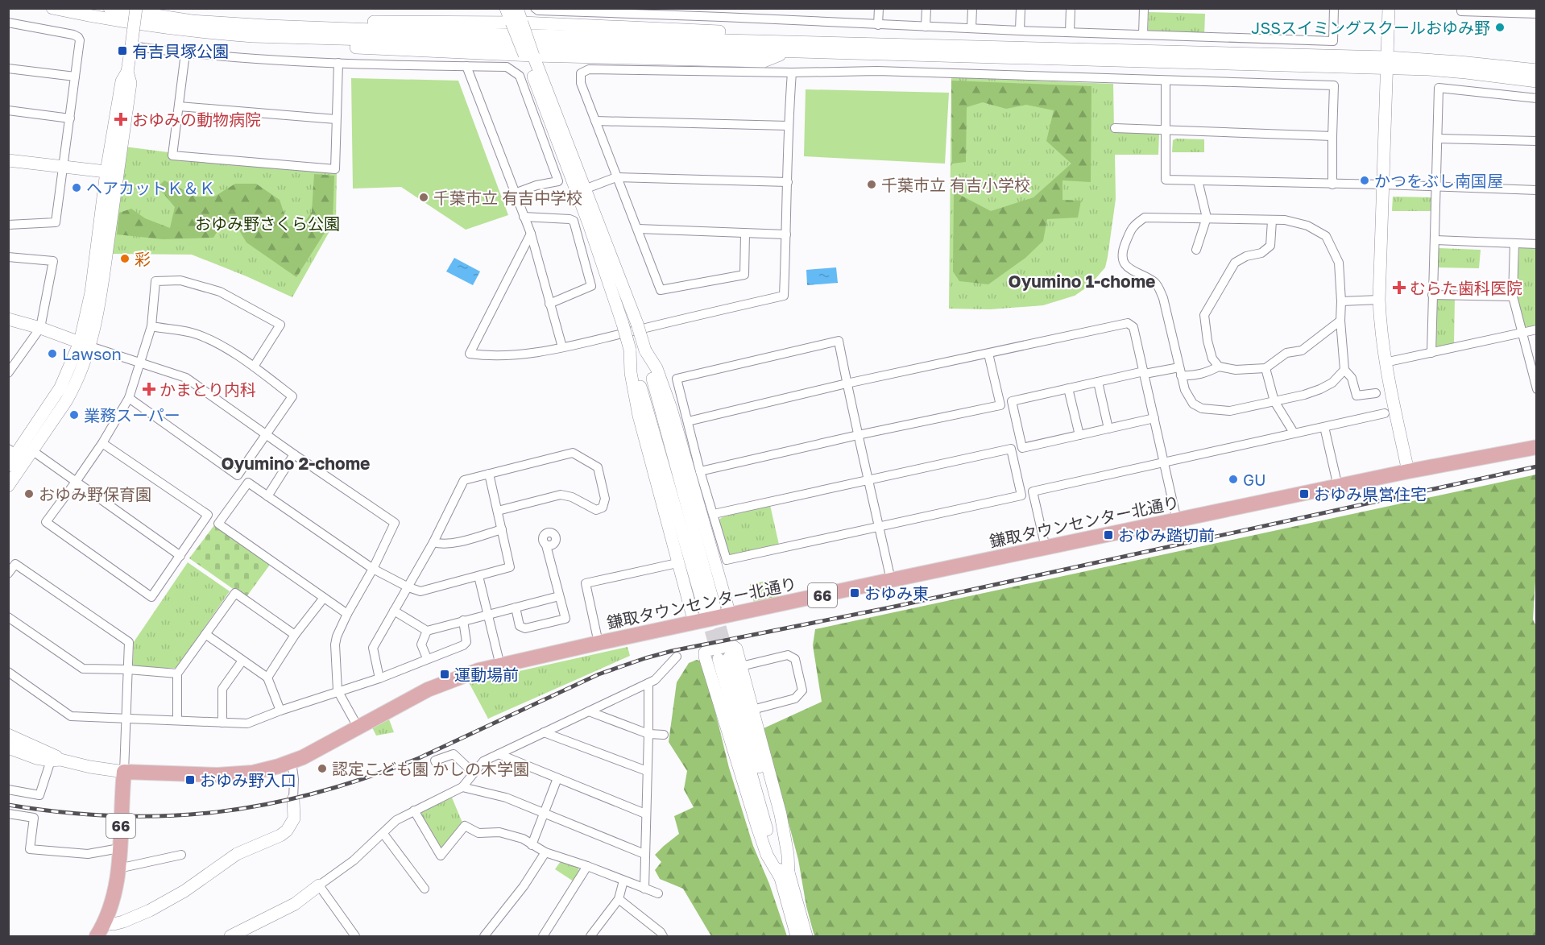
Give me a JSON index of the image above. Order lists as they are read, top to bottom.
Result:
{
  "streets": {
    "main road": ["鎌取タウンセンター北通り", "66"]
  },
  "crossings": [
    ["鎌取タウンセンター北通り", "66"]
  ],
  "districts": ["Oyumino 1-chome", "Oyumino 2-chome"],
  "parks": ["おゆみ野さくら公園"],
  "places": {
    "other": [
      "JSSスイミングスクールおゆみ野",
      "かつをぶし南国屋",
      "千葉市立 有吉小学校",
      "ヘアカットＫ＆Ｋ",
      "千葉市立 有吉中学校",
      "彩",
      "Lawson",
      "業務スーパー",
      "GU",
      "おゆみ野保育園",
      "認定こども園 かしの木学園"
    ],
    "transit": [
      "有吉貝塚公園",
      "おゆみ県営住宅",
      "おゆみ踏切前",
      "おゆみ東",
      "運動場前",
      "おゆみ野入口"
    ],
    "health": ["おゆみの動物病院", "むらた歯科医院", "かまとり内科"]
  }
}
